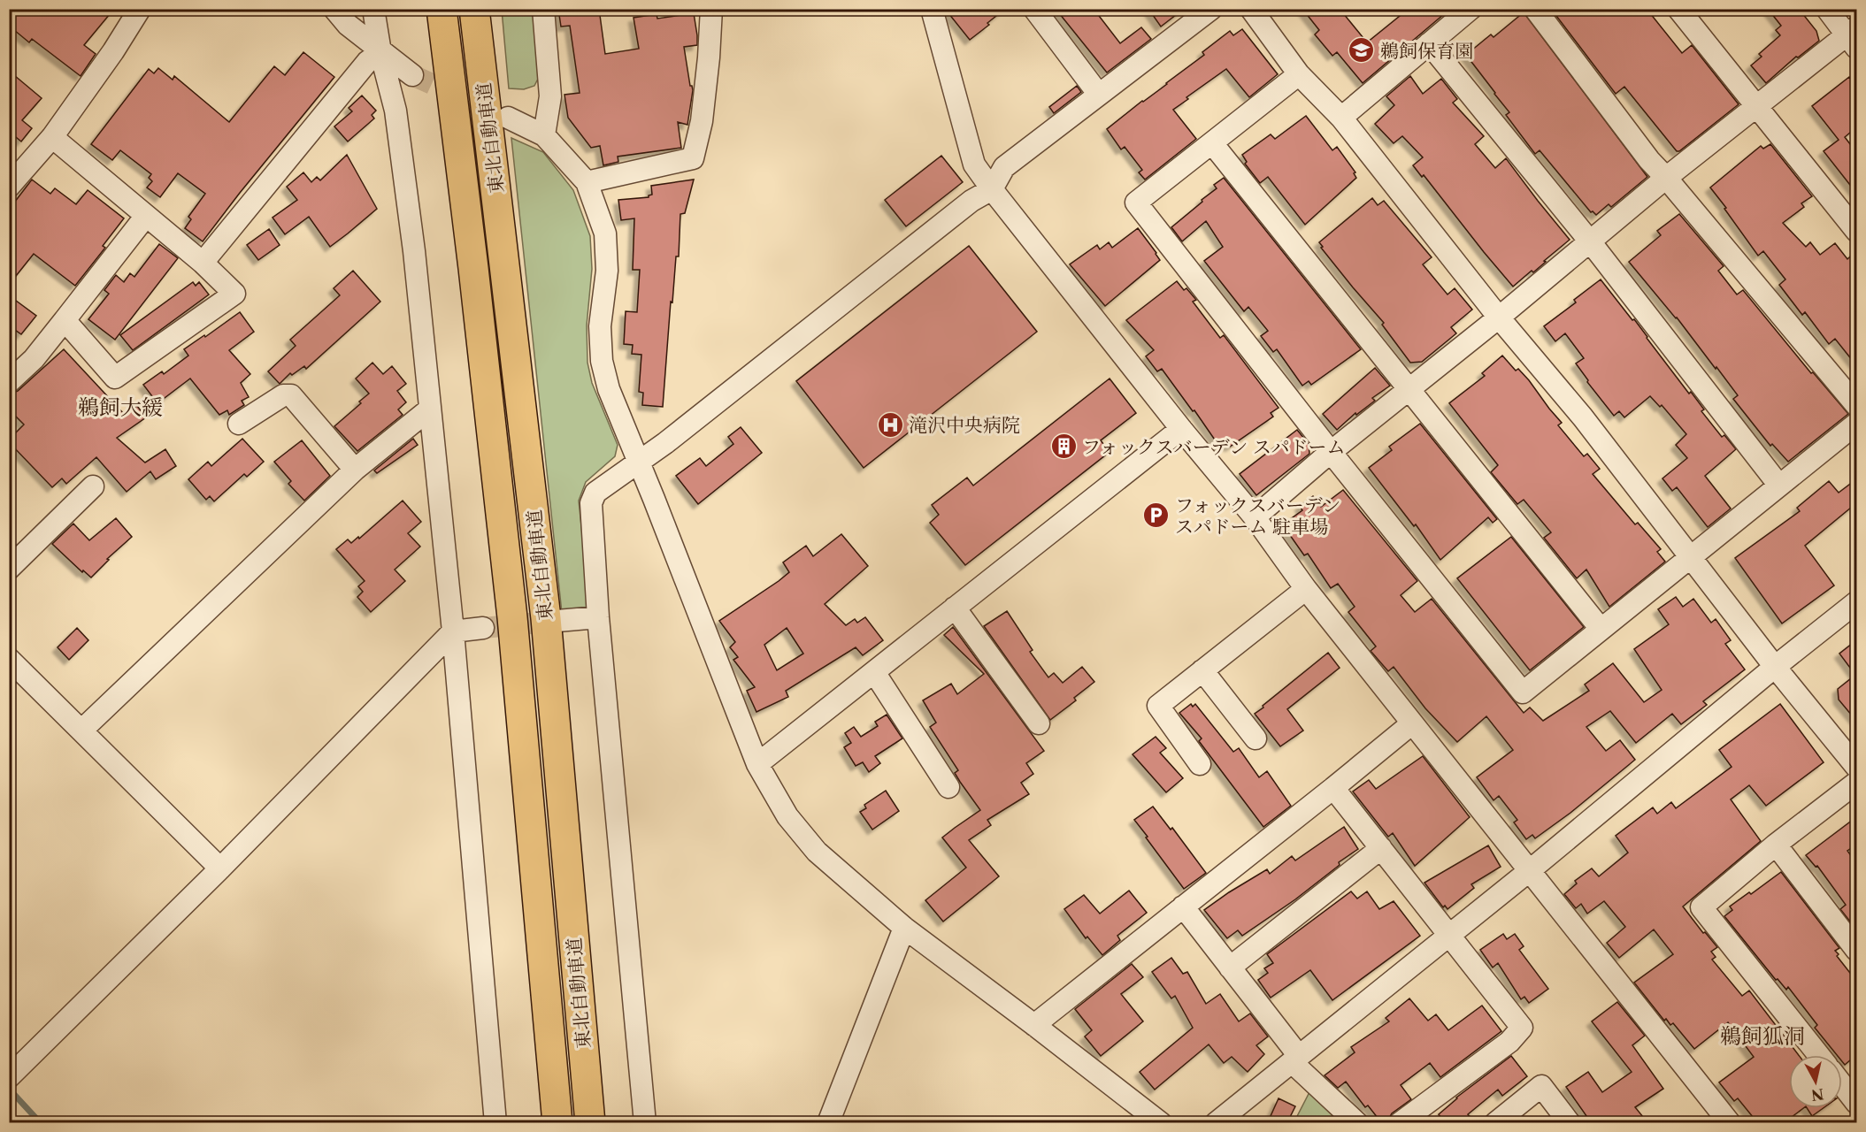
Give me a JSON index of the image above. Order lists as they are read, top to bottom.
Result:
{
  "streets": {
    "highway": ["東北自動車道"]
  },
  "districts": ["鵜飼大緩", "鵜飼狐洞"],
  "places": {
    "school or university": ["鵜飼保育園"],
    "hospital": ["滝沢中央病院"],
    "building": ["フォックスバーデン スパドーム"],
    "parking": ["フォックスバーデン スパドーム 駐車場"]
  },
  "north": "bottom"
}
